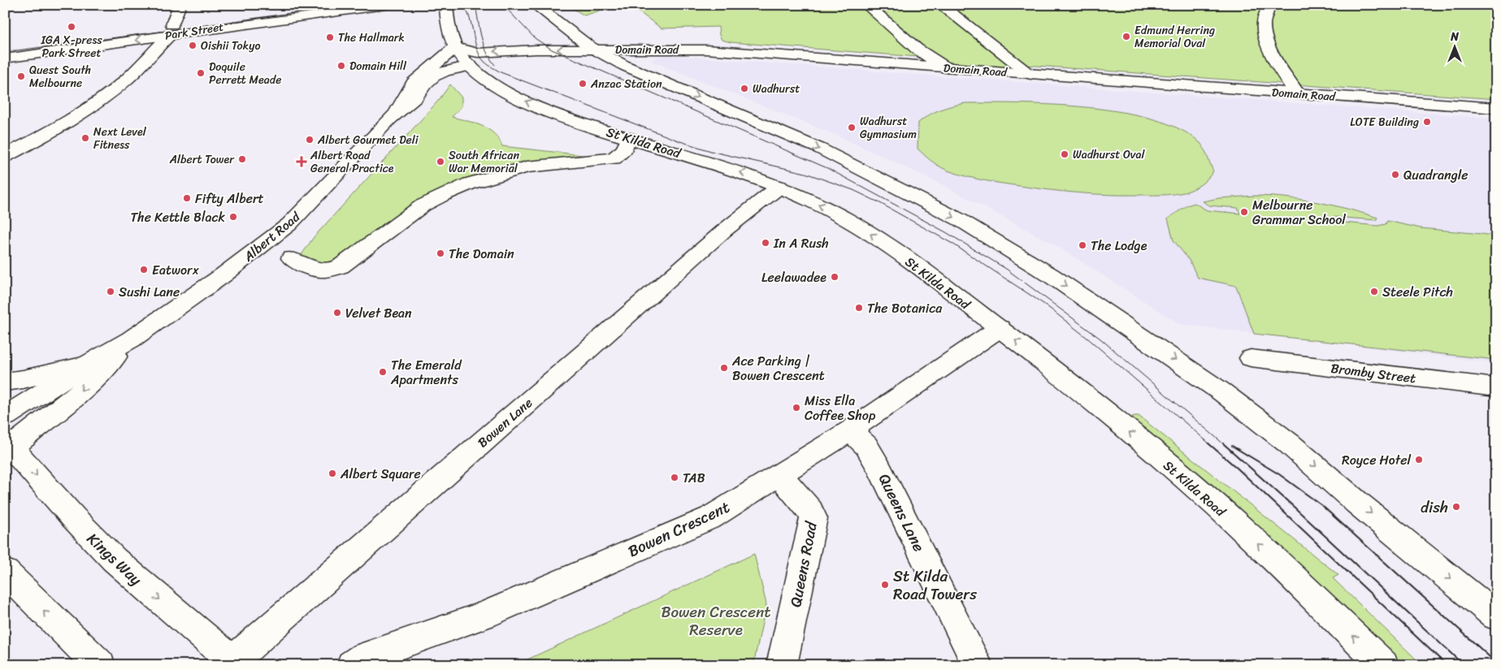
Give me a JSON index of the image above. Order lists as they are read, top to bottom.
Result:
{
  "streets": {
    "main road": [
      "Park Street",
      "Domain Road",
      "St Kilda Road",
      "Albert Road",
      "Bromby Street",
      "Bowen Lane",
      "Queens Lane",
      "Bowen Crescent",
      "Kings Way",
      "Queens Road"
    ]
  },
  "crossings": [
    ["Domain Road", "St Kilda Road"],
    ["Domain Road", "Albert Road"],
    ["St Kilda Road", "Albert Road"],
    ["St Kilda Road", "Bowen Lane"],
    ["St Kilda Road", "Bowen Crescent"],
    ["Albert Road", "Kings Way"],
    ["Bowen Lane", "Kings Way"],
    ["Queens Lane", "Bowen Crescent"],
    ["Bowen Crescent", "Queens Road"]
  ],
  "parks": ["Bowen Crescent Reserve"],
  "places": {
    "other": [
      "IGA X-press Park Street",
      "Edmund Herring Memorial Oval",
      "The Hallmark",
      "Oishii Tokyo",
      "Domain Hill",
      "Doquile Perrett Meade",
      "Quest South Melbourne",
      "Anzac Station",
      "Wadhurst",
      "LOTE Building",
      "Wadhurst Gymnasium",
      "Next Level Fitness",
      "Albert Gourmet Deli",
      "Wadhurst Oval",
      "Albert Tower",
      "South African War Memorial",
      "Quadrangle",
      "Fifty Albert",
      "Melbourne Grammar School",
      "The Kettle Black",
      "In A Rush",
      "The Lodge",
      "The Domain",
      "Eatworx",
      "Leelawadee",
      "Sushi Lane",
      "Steele Pitch",
      "The Botanica",
      "Velvet Bean",
      "Ace Parking | Bowen Crescent",
      "The Emerald Apartments",
      "Miss Ella Coffee Shop",
      "Royce Hotel",
      "Albert Square",
      "TAB",
      "dish",
      "St Kilda Road Towers"
    ],
    "health": ["Albert Road General Practice"]
  },
  "north": "top"
}
